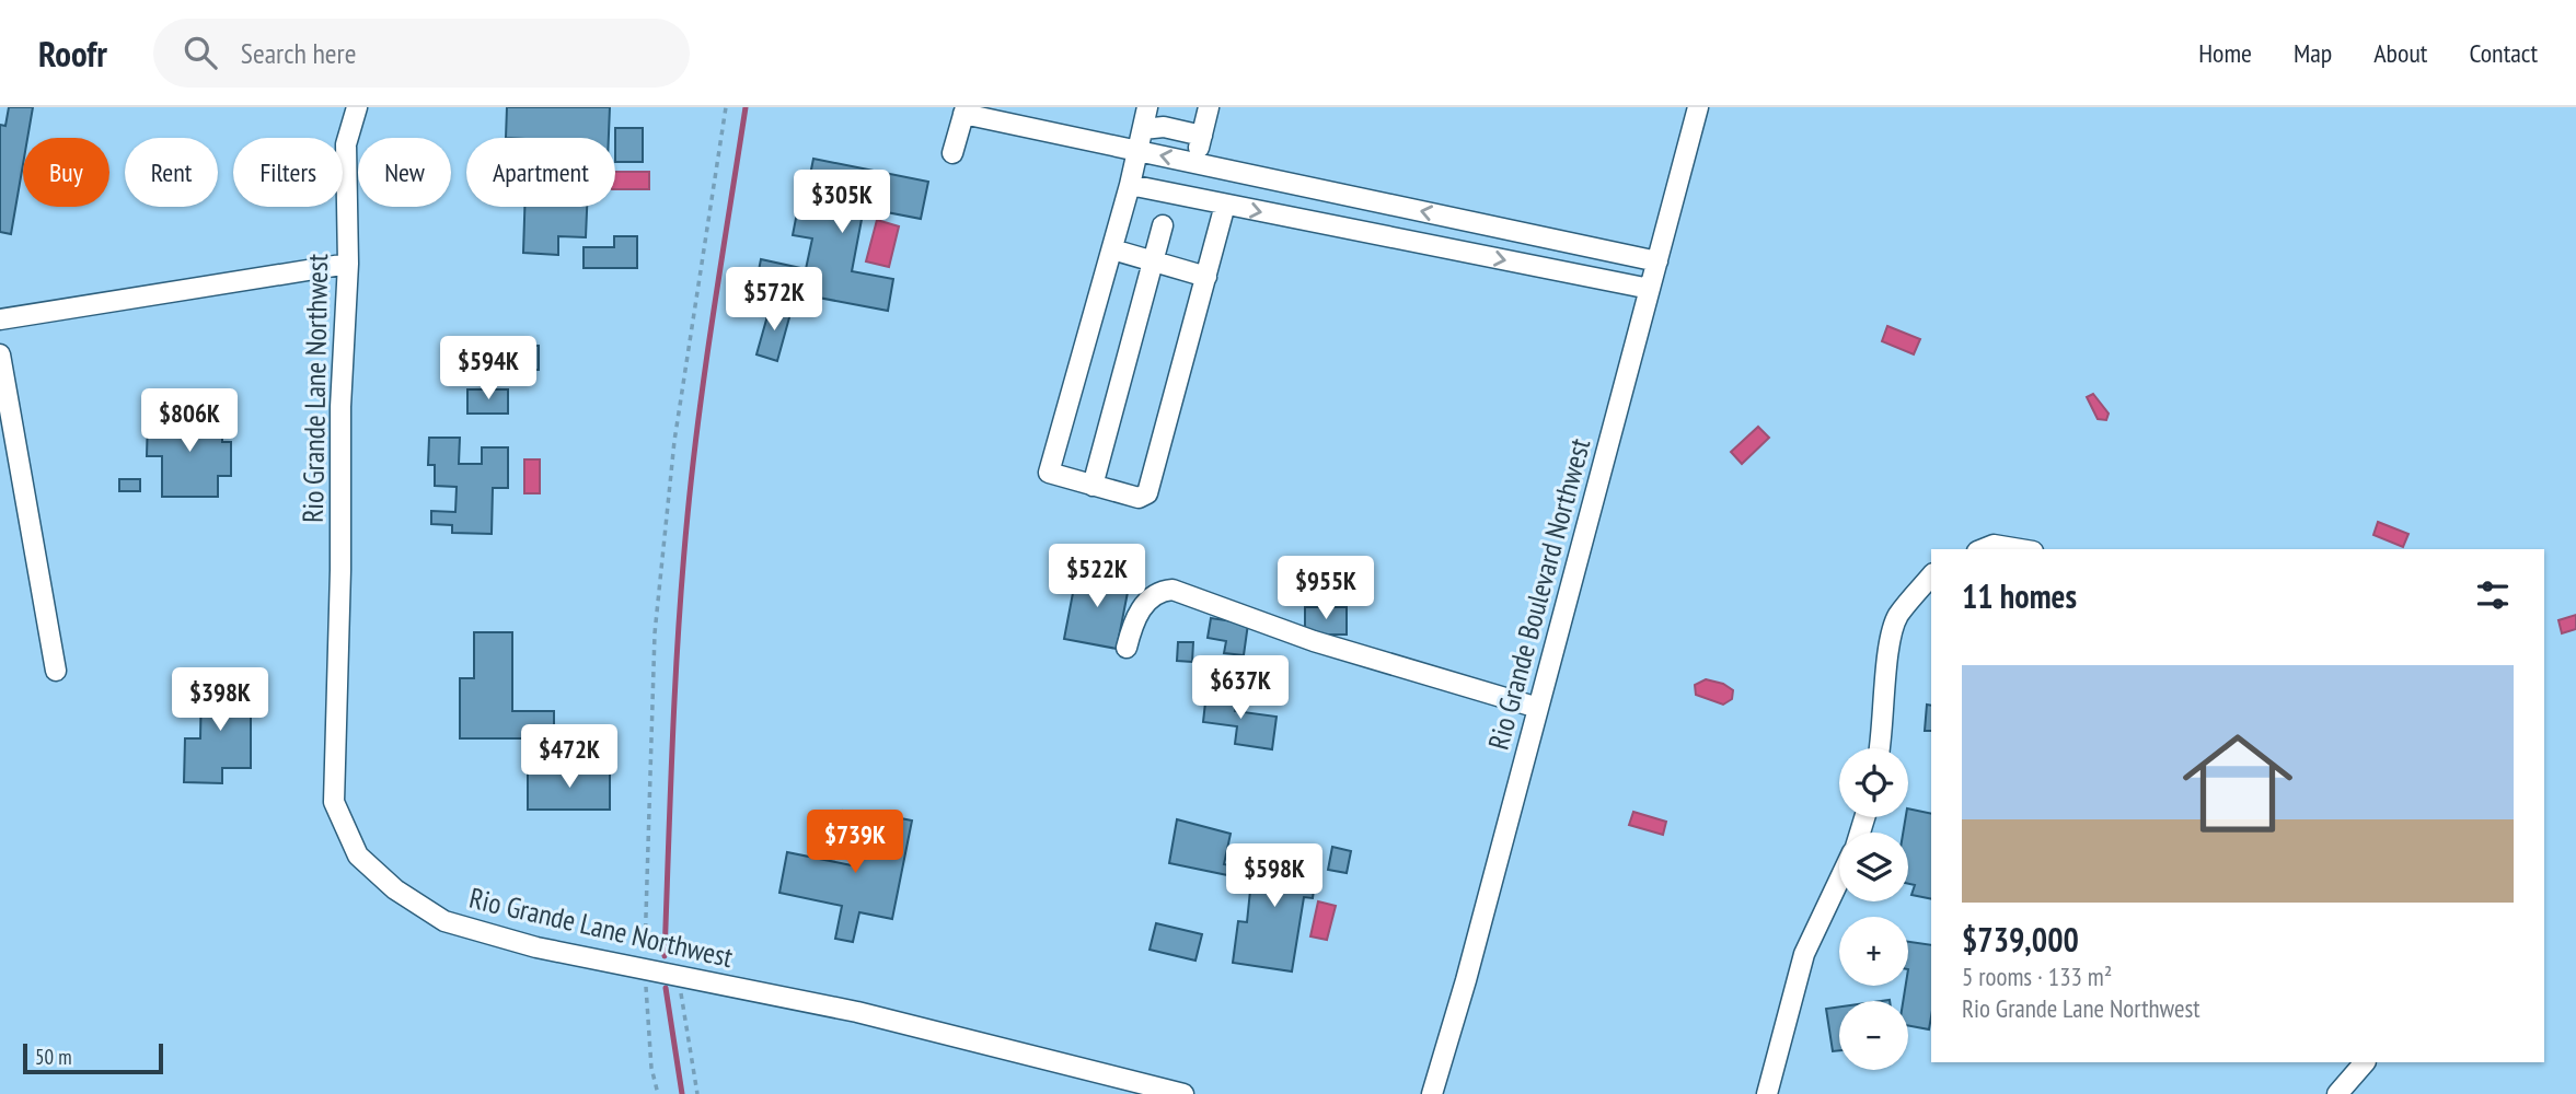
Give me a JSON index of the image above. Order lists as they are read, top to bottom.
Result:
{
  "streets": {
    "street": ["Rio Grande Lane Northwest", "Rio Grande Boulevard Northwest"]
  },
  "scale_bar": "50 m",
  "page": {
    "header": "Roofr",
    "search": "Search here",
    "nav": [
      "Home",
      "Map",
      "About",
      "Contact"
    ],
    "chip": [
      "Buy",
      "Rent",
      "Filters",
      "New",
      "Apartment"
    ],
    "price": [
      "$305K",
      "$572K",
      "$594K",
      "$806K",
      "$522K",
      "$955K",
      "$637K",
      "$398K",
      "$472K",
      "$739K",
      "$598K"
    ],
    "heading": "11 homes",
    "list": [
      {
        "name": "$739,000",
        "note": "5 rooms · 133 m² · Rio Grande Lane Northwest"
      }
    ],
    "map_buttons": ["+", "−"],
    "scale": "50 m"
  }
}
